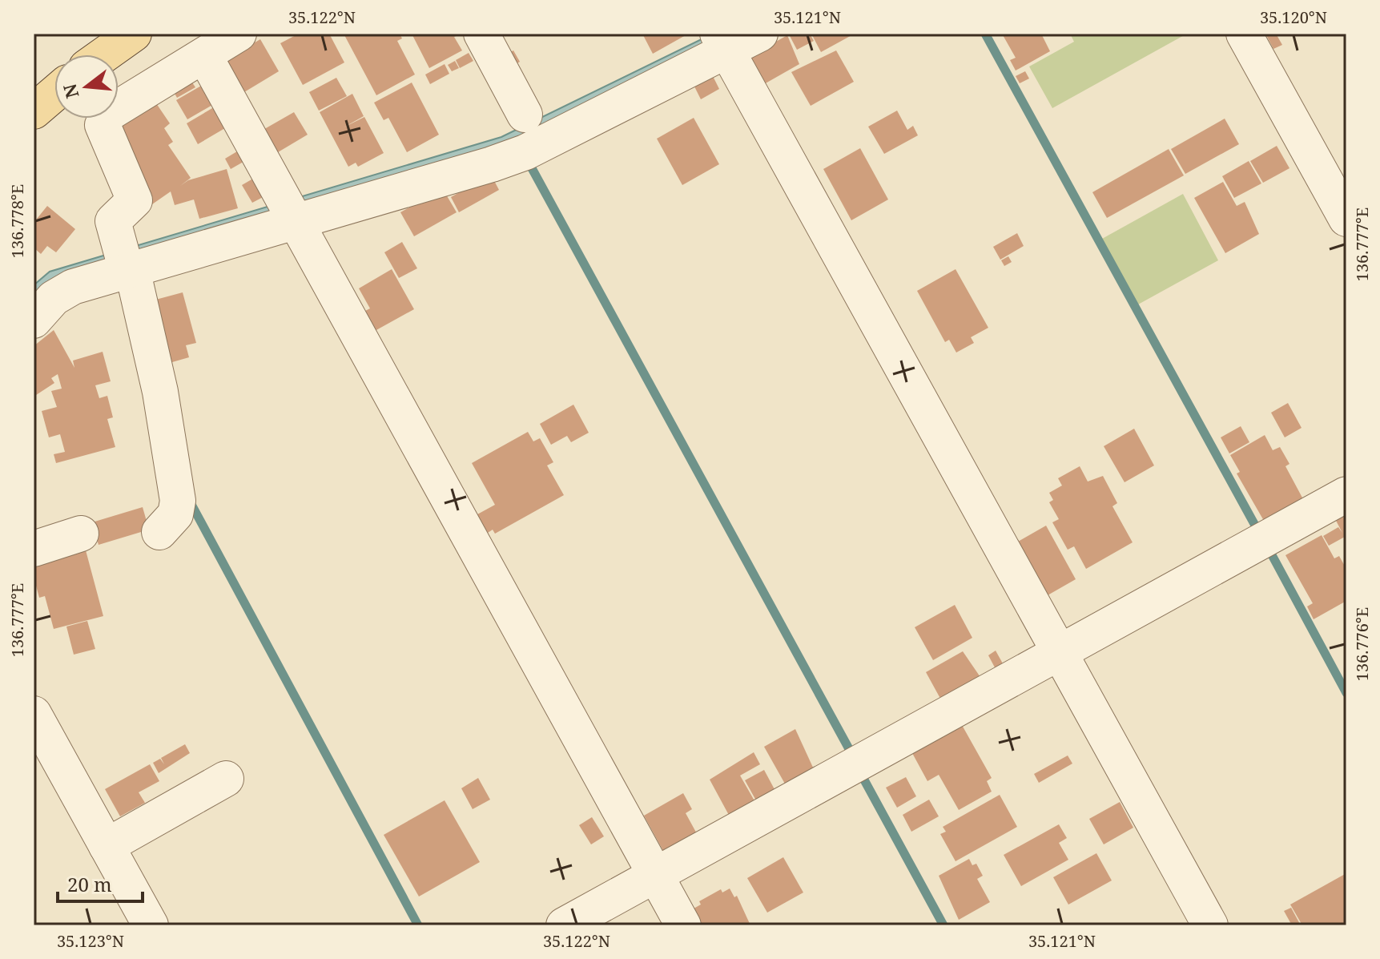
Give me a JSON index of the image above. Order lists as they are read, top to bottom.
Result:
{
  "scale_bar": "20 m",
  "north": "left",
  "coordinates": [
    "35.122°N",
    "35.121°N",
    "35.120°N",
    "136.778°E",
    "136.777°E",
    "136.776°E",
    "35.123°N"
  ]
}
